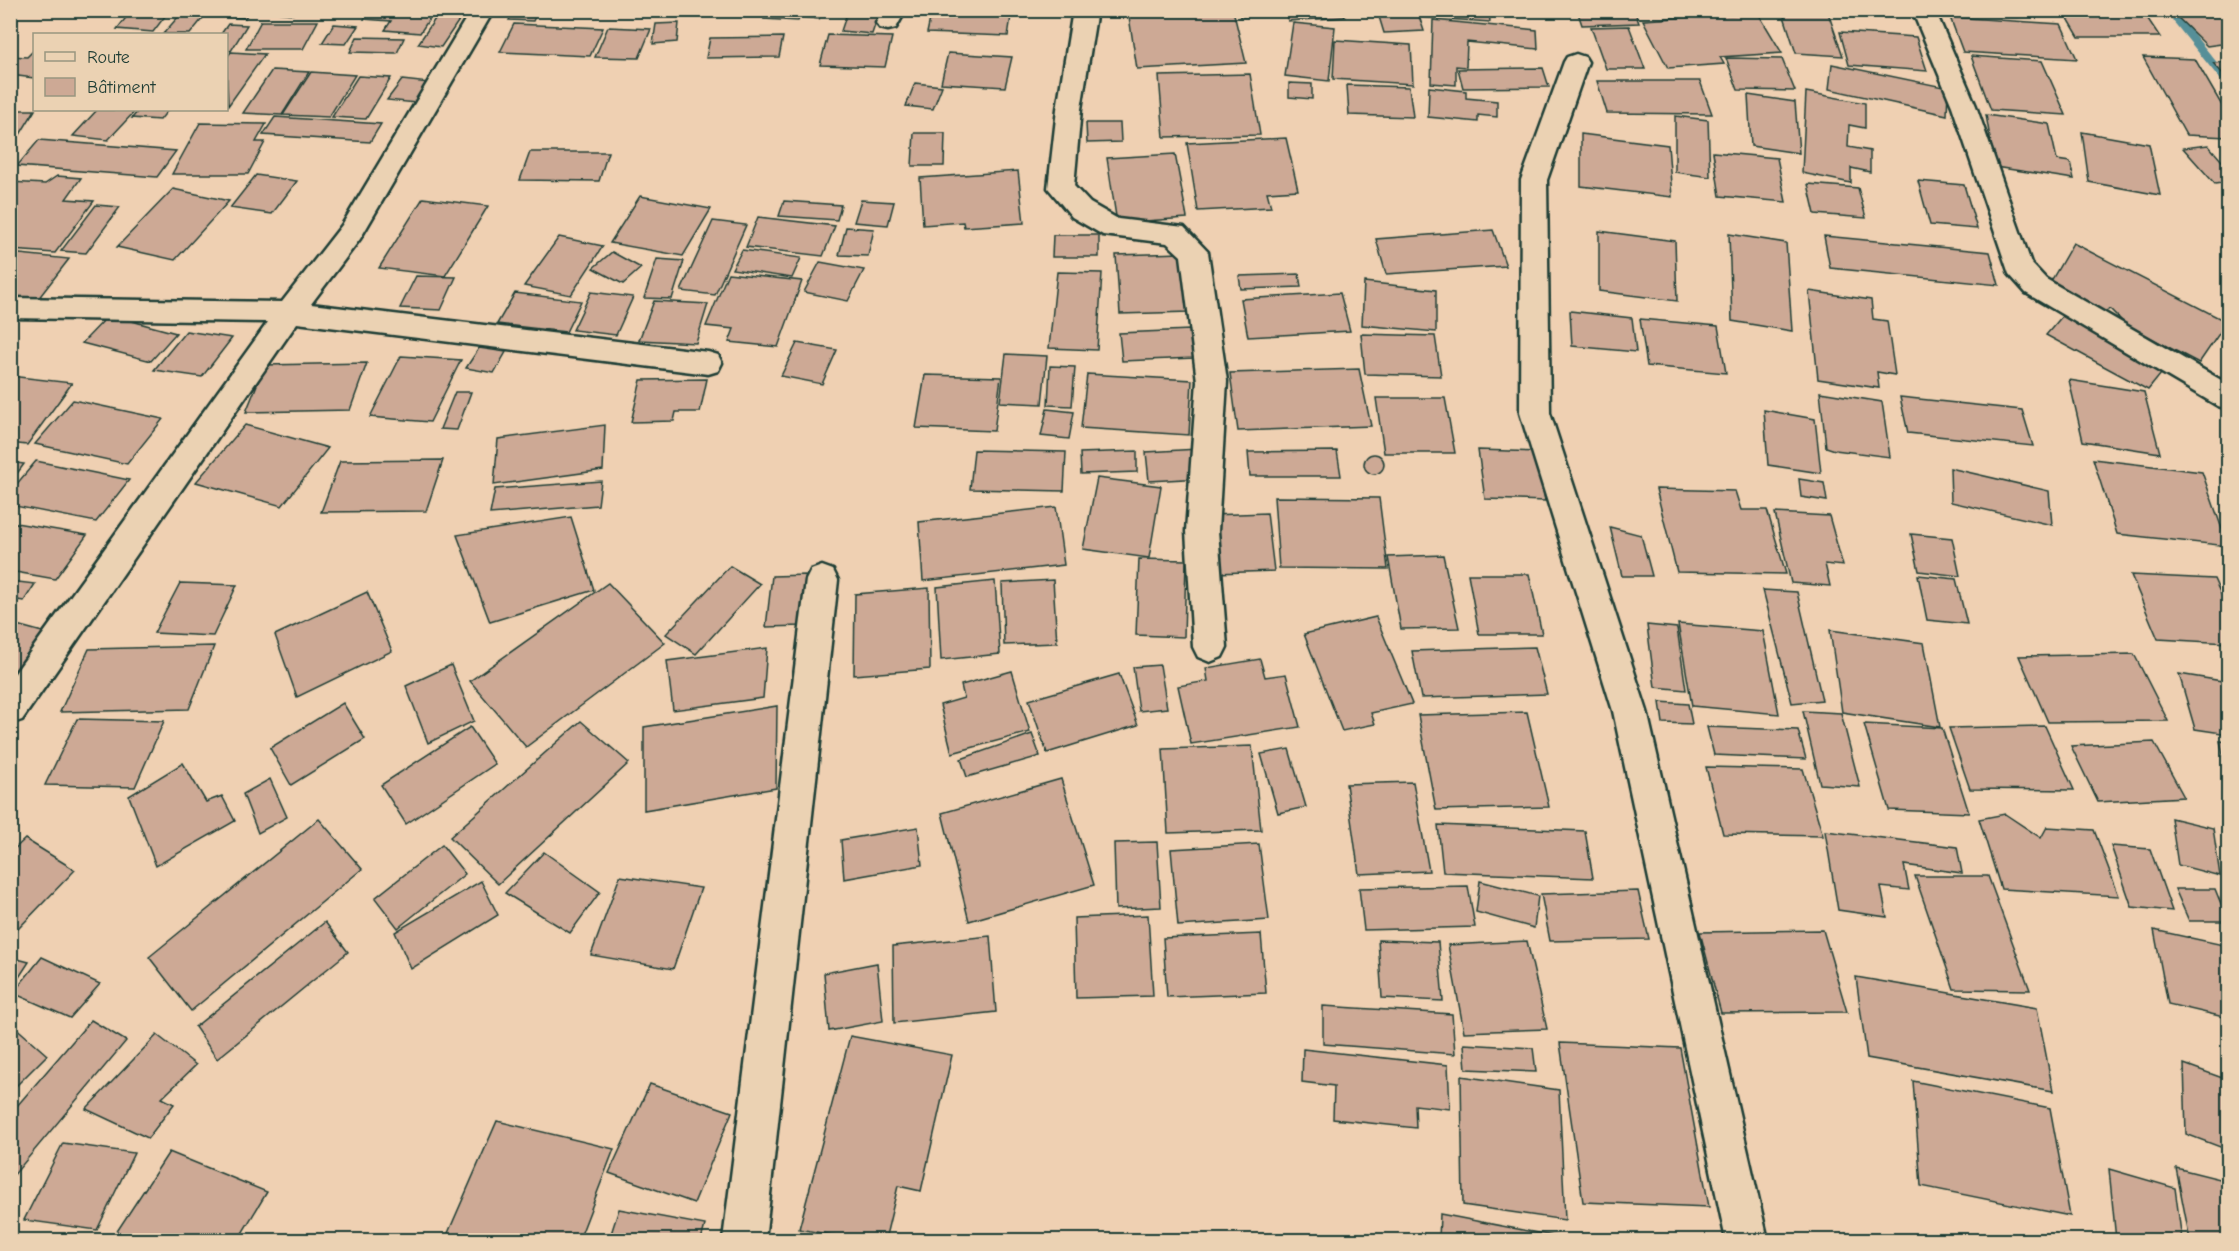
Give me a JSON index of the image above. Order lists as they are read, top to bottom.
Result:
{
  "legend": ["Route", "Bâtiment"]
}
